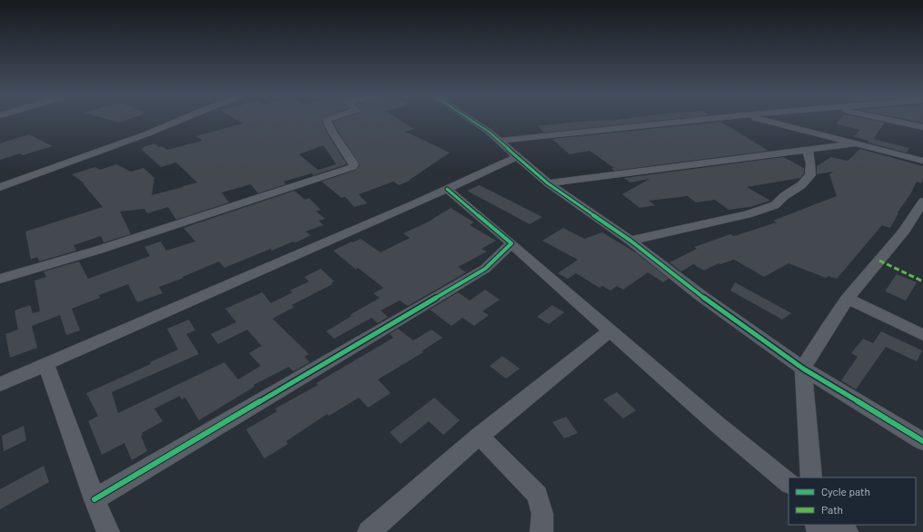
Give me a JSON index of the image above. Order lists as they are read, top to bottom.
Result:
{
  "legend": ["Cycle path", "Path"]
}
